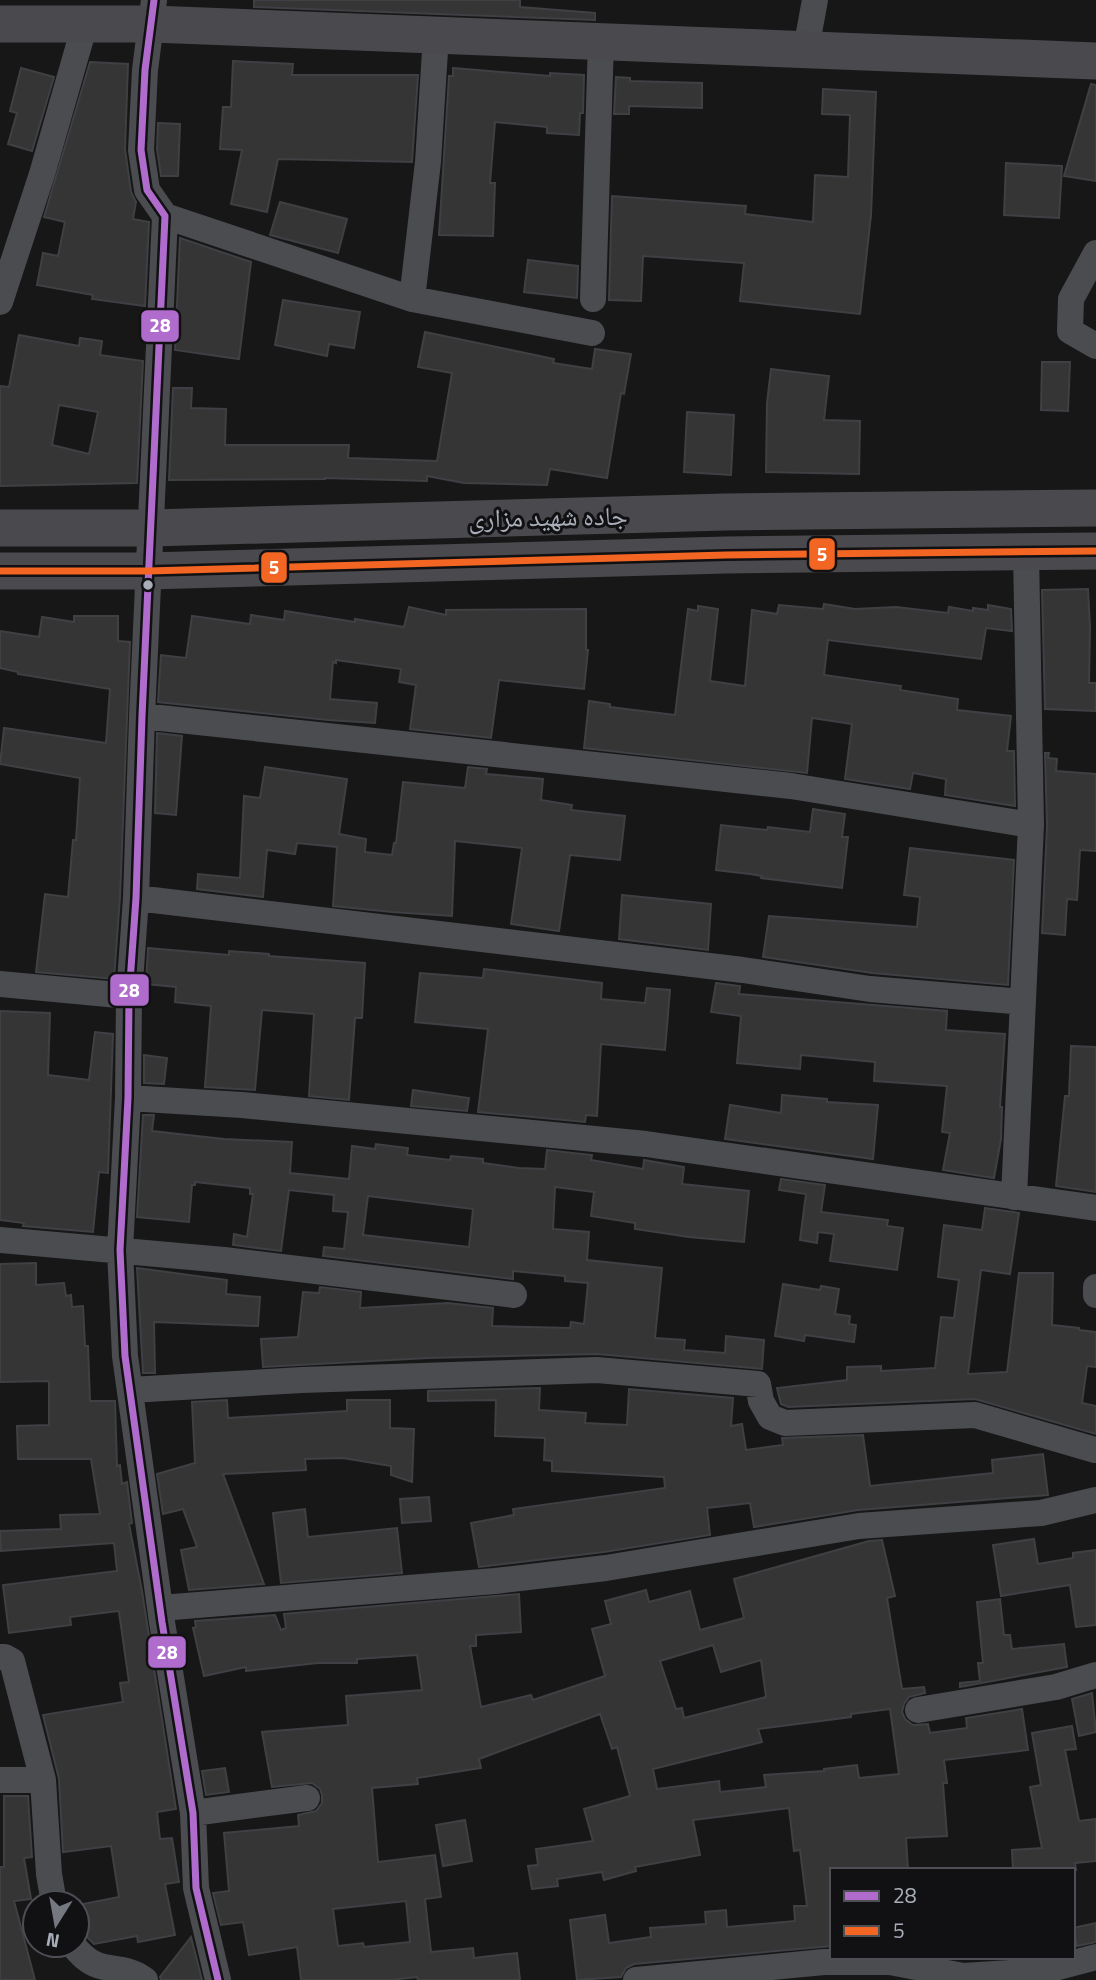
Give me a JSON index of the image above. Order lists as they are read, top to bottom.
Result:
{
  "streets": {
    "main road": ["جاده شهید مزاری"]
  },
  "lines": ["transit line 28", "transit line 5"],
  "legend": ["28", "5"],
  "north": "bottom"
}
